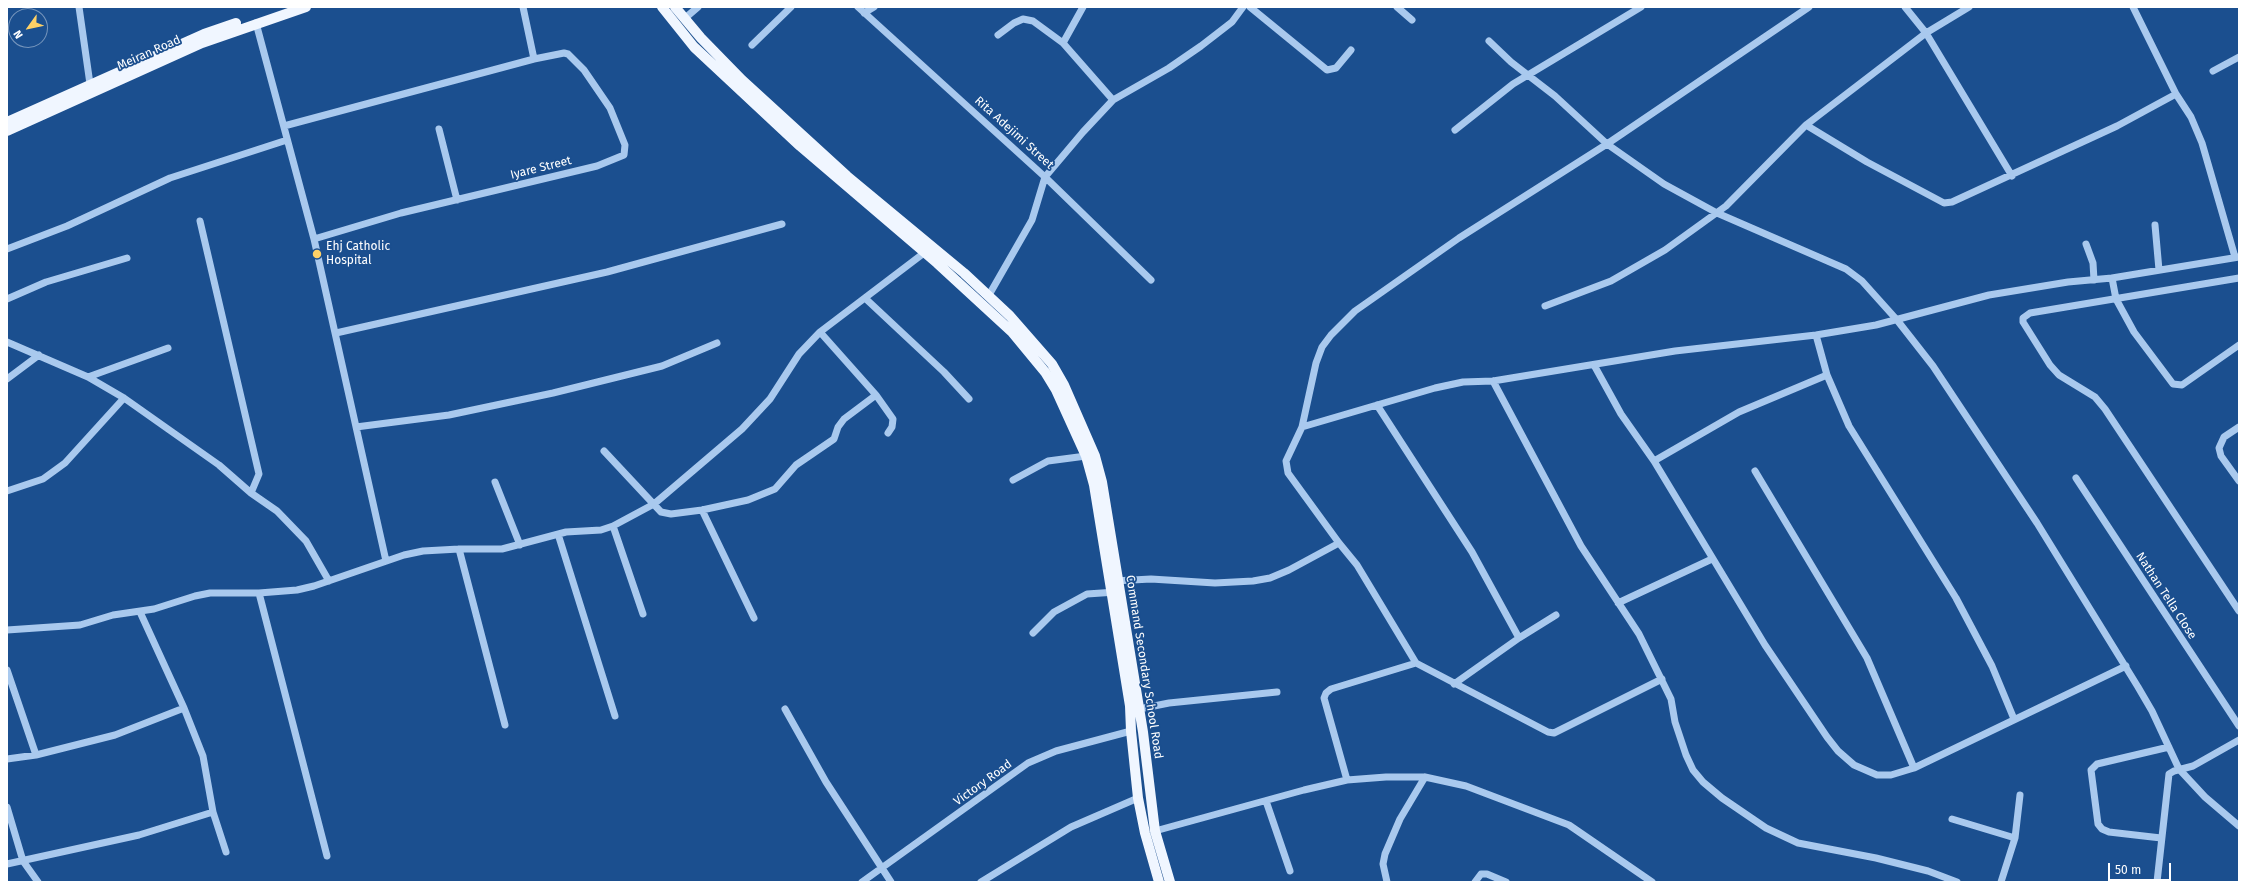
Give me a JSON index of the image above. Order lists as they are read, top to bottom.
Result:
{
  "streets": {
    "main road": ["Meiran Road", "Command Secondary School Road"],
    "street": [
      "Rita Adejimi Street",
      "Iyare Street",
      "Nathan Tella Close",
      "Victory Road"
    ]
  },
  "crossings": [
    ["Command Secondary School Road", "Victory Road"]
  ],
  "places": ["Ehj Catholic Hospital"],
  "scale_bar": "50 m",
  "north": "bottom left"
}
